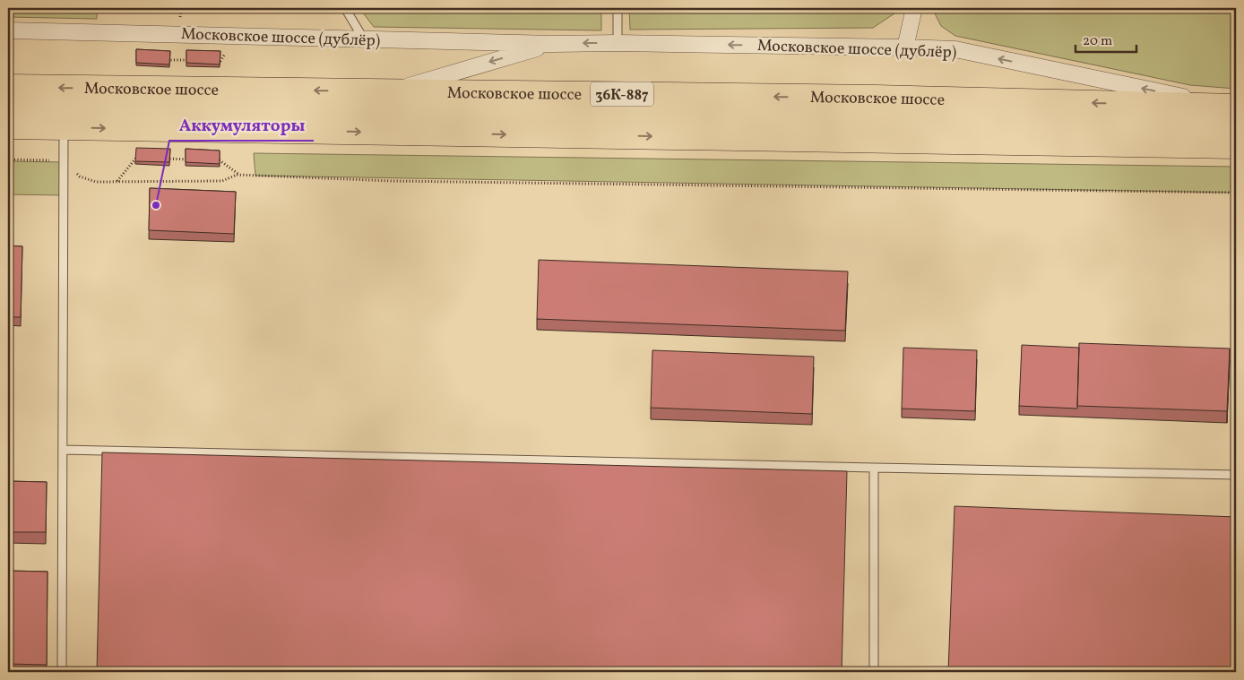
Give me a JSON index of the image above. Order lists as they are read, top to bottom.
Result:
{
  "streets": {
    "main road": ["Московское шоссе", "36К-887"],
    "street": ["Московское шоссе (дублёр)"]
  },
  "crossings": [
    ["Московское шоссе (дублёр)", "Московское шоссе"]
  ],
  "one_way": ["Московское шоссе (дублёр)"],
  "places": ["Аккумуляторы"],
  "scale_bar": "20 m"
}
